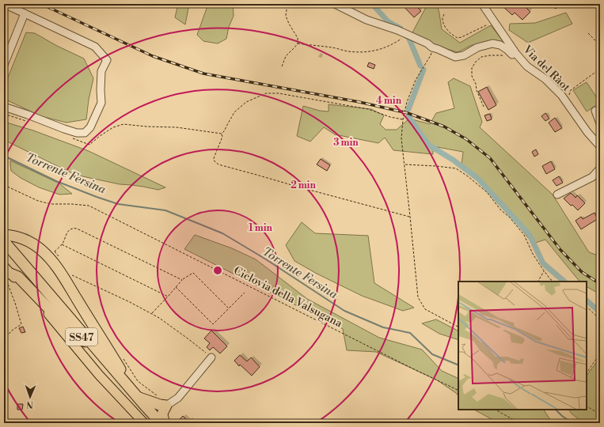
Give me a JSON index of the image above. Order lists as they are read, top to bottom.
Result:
{
  "streets": {
    "highway": ["SS47"],
    "street": ["Via del Ràot"],
    "path": ["Ciclovia della Valsugana"]
  },
  "water": ["Torrente Fersina"],
  "north": "bottom",
  "rings": [
    "4 min",
    "3 min",
    "2 min",
    "1 min"
  ]
}
